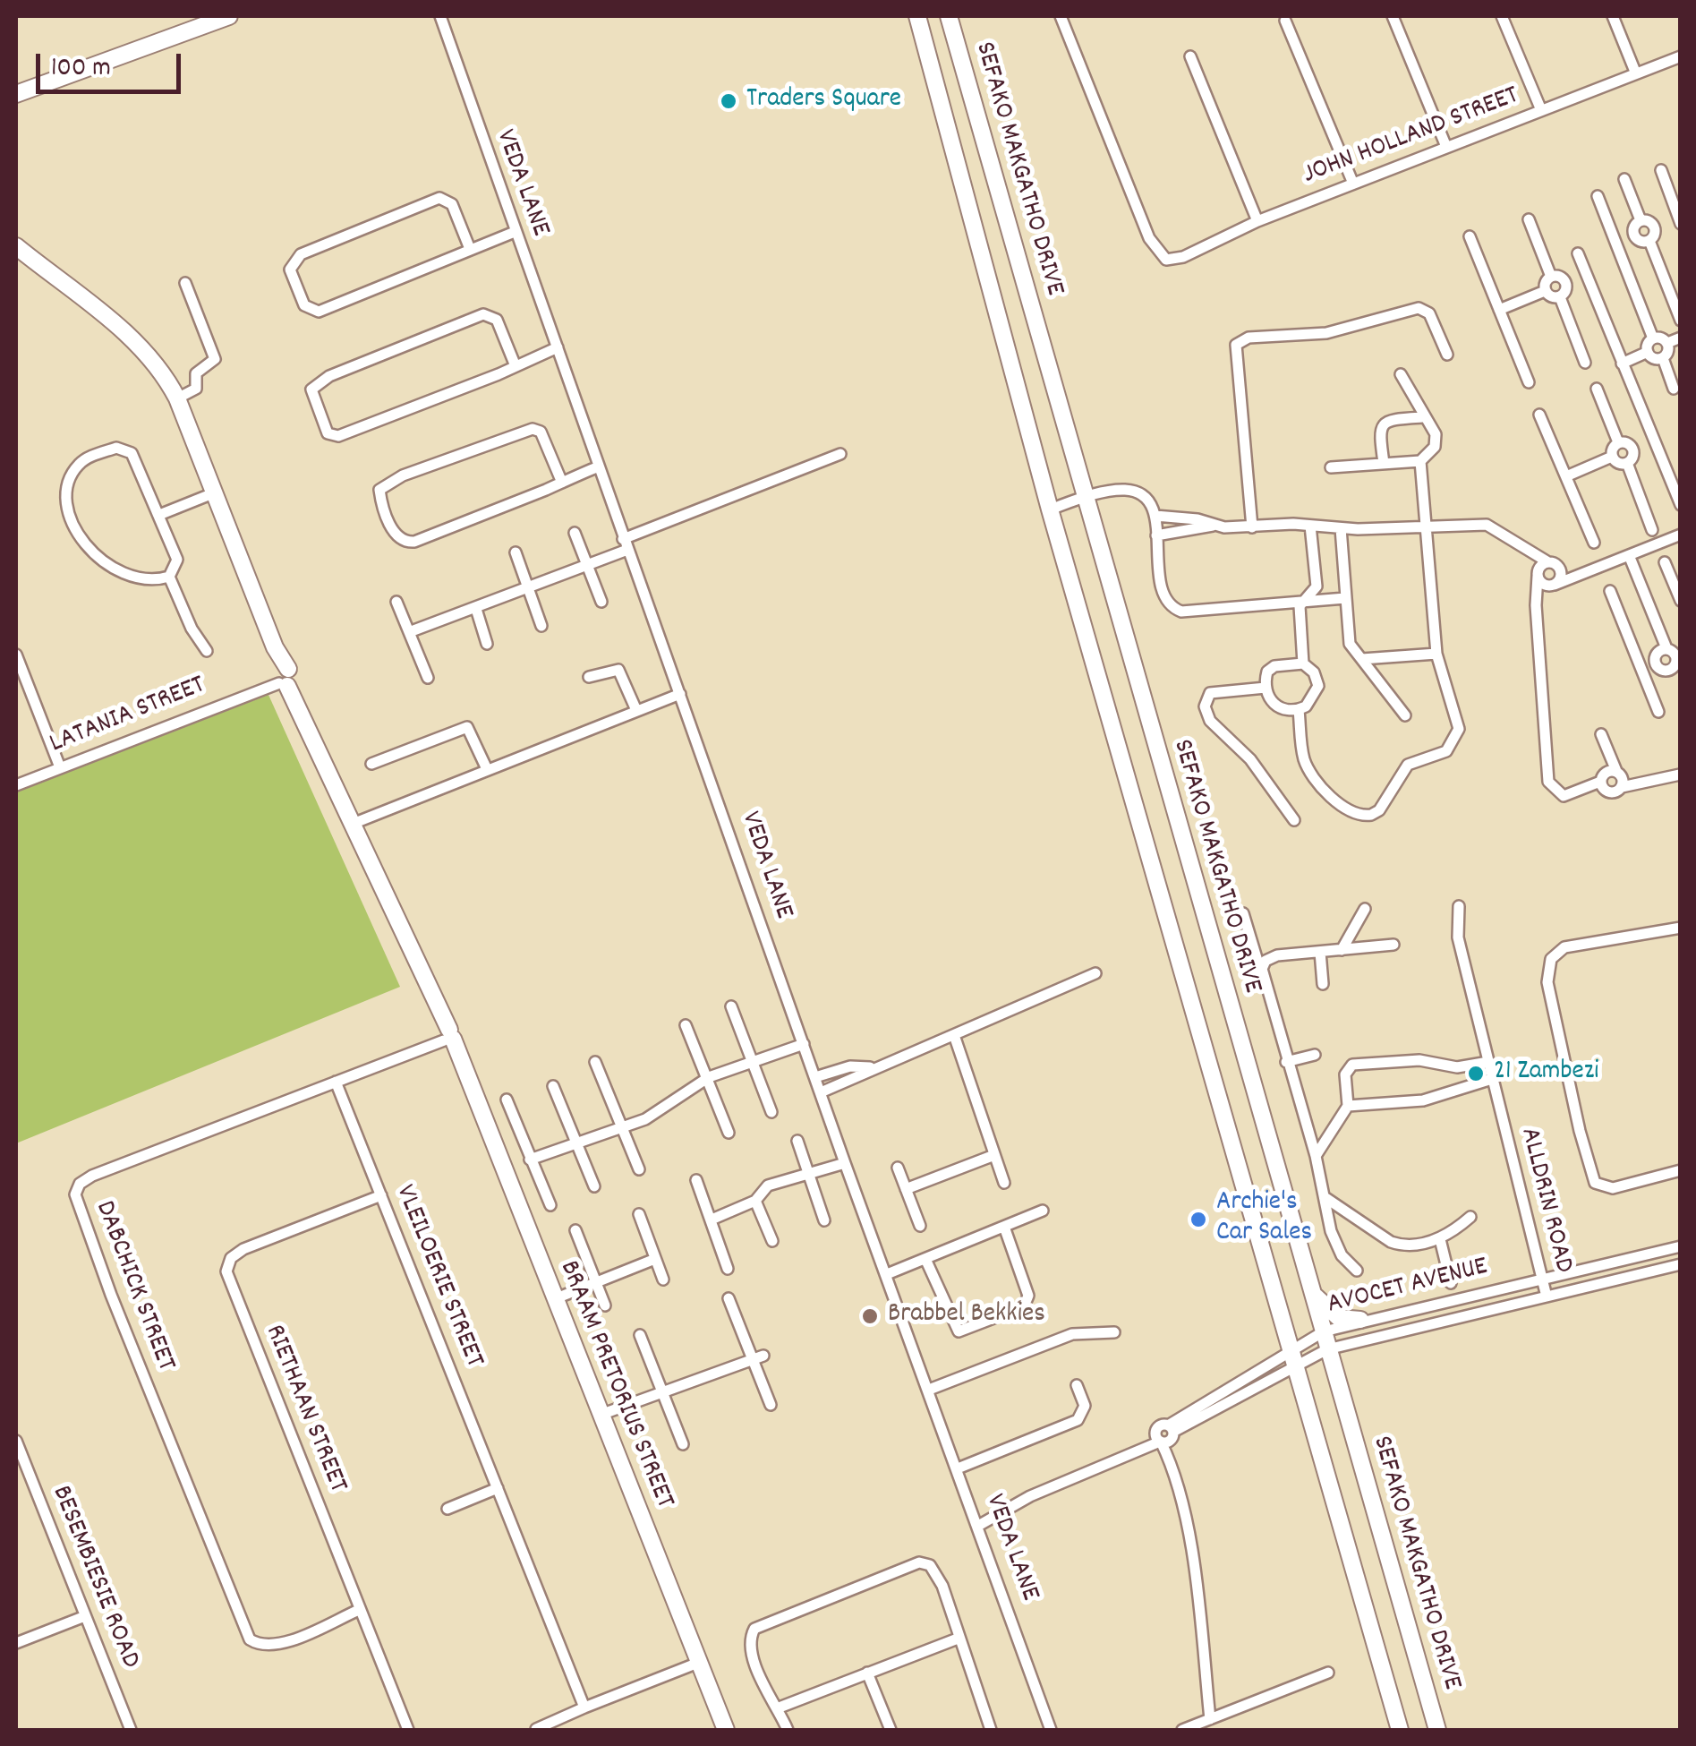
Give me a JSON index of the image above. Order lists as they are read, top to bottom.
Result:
{
  "streets": {
    "main road": ["SEFAKO MAKGATHO DRIVE", "BRAAM PRETORIUS STREET"],
    "street": [
      "JOHN HOLLAND STREET",
      "VEDA LANE",
      "LATANIA STREET",
      "ALLDRIN ROAD",
      "VLEILOERIE STREET",
      "DABCHICK STREET",
      "AVOCET AVENUE",
      "RIETHAAN STREET",
      "BESEMBIESIE ROAD"
    ]
  },
  "crossings": [
    ["SEFAKO MAKGATHO DRIVE", "AVOCET AVENUE"],
    ["LATANIA STREET", "BRAAM PRETORIUS STREET"],
    ["ALLDRIN ROAD", "AVOCET AVENUE"],
    ["VLEILOERIE STREET", "DABCHICK STREET"],
    ["VLEILOERIE STREET", "RIETHAAN STREET"],
    ["DABCHICK STREET", "BRAAM PRETORIUS STREET"],
    ["DABCHICK STREET", "RIETHAAN STREET"]
  ],
  "places": [
    "Traders Square",
    "21 Zambezi",
    "Archie's Car Sales",
    "Brabbel Bekkies"
  ],
  "scale_bar": "100 m"
}
